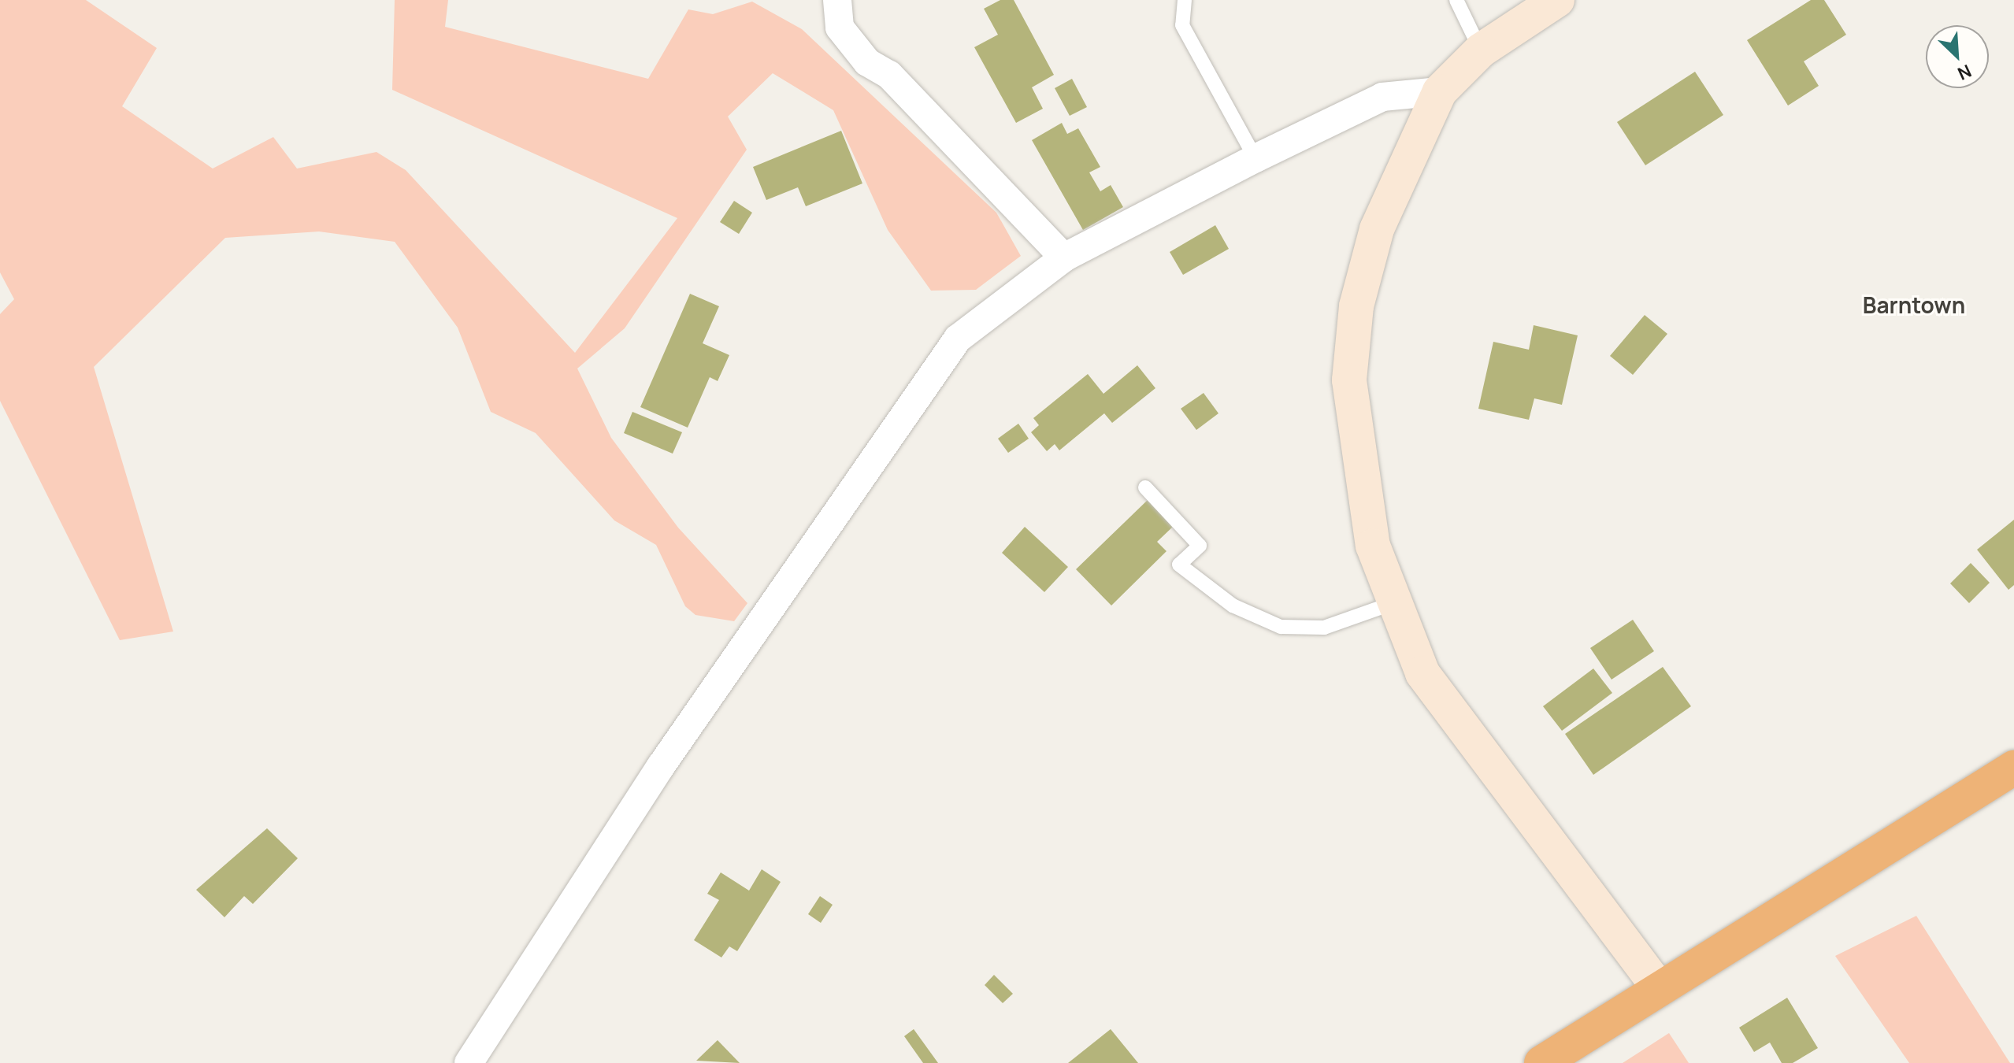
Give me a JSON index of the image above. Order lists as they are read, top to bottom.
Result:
{
  "districts": ["Barntown"],
  "north": "bottom right"
}
